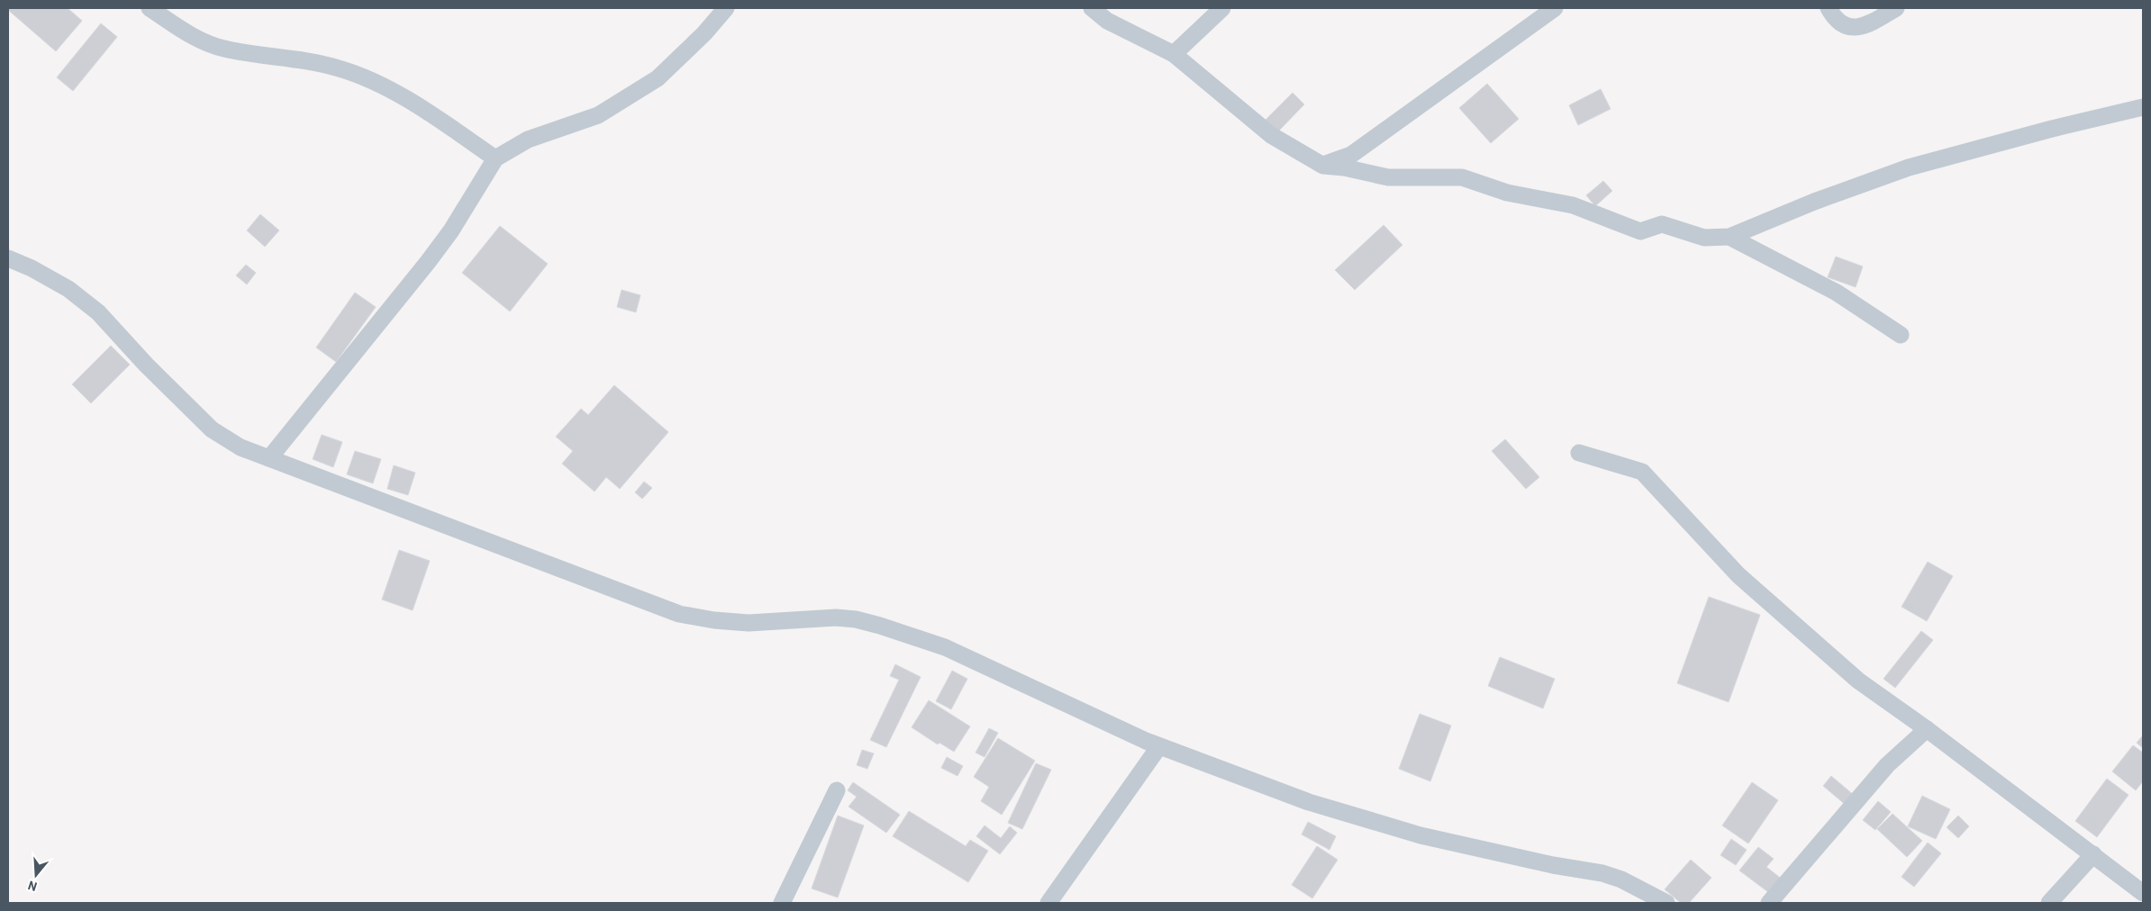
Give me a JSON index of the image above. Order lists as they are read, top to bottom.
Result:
{
  "north": "bottom"
}
